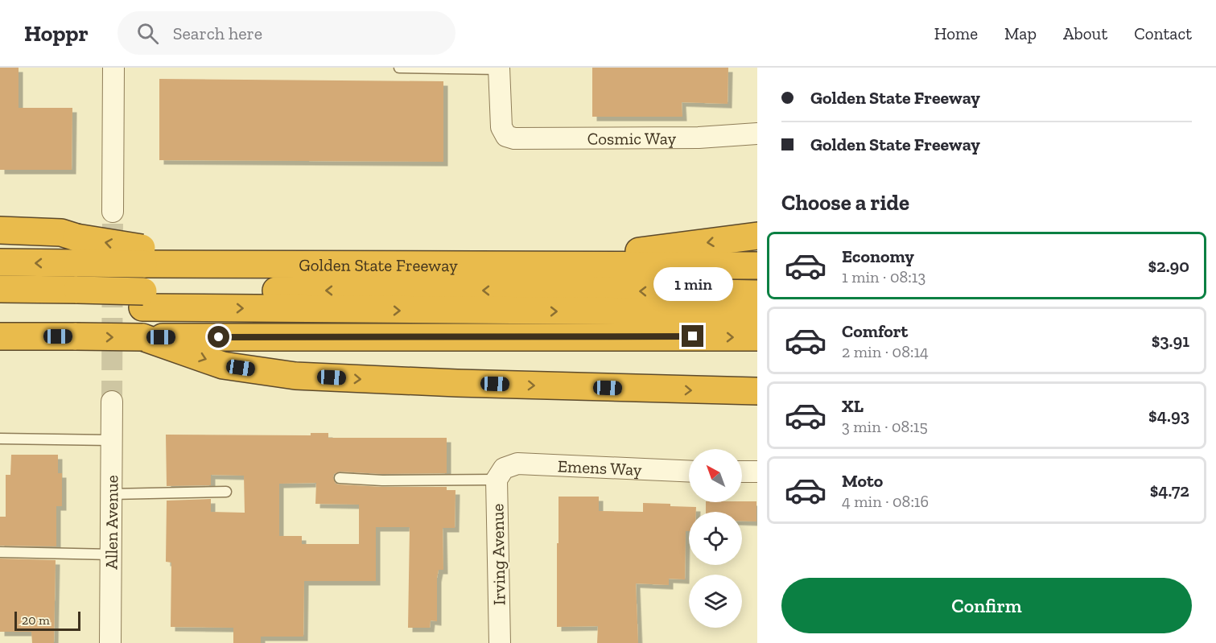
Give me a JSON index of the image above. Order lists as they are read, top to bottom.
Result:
{
  "streets": {
    "highway": ["Golden State Freeway"],
    "street": [
      "Cosmic Way",
      "Emens Way",
      "Allen Avenue",
      "Irving Avenue"
    ]
  },
  "crossings": [
    ["Emens Way", "Irving Avenue"]
  ],
  "scale_bar": "20 m",
  "north": "top left",
  "page": {
    "header": "Hoppr",
    "search": "Search here",
    "nav": [
      "Home",
      "Map",
      "About",
      "Contact"
    ],
    "banner": ["Golden State Freeway", "Golden State Freeway"],
    "heading": "Choose a ride",
    "list": [
      {
        "name": "Economy",
        "note": "1 min · 08:13",
        "value": "$2.90"
      },
      {
        "name": "Comfort",
        "note": "2 min · 08:14",
        "value": "$3.91"
      },
      {
        "name": "XL",
        "note": "3 min · 08:15",
        "value": "$4.93"
      },
      {
        "name": "Moto",
        "note": "4 min · 08:16",
        "value": "$4.72"
      }
    ],
    "bubble": "1 min",
    "buttons": "Confirm",
    "scale": "20 m"
  }
}
